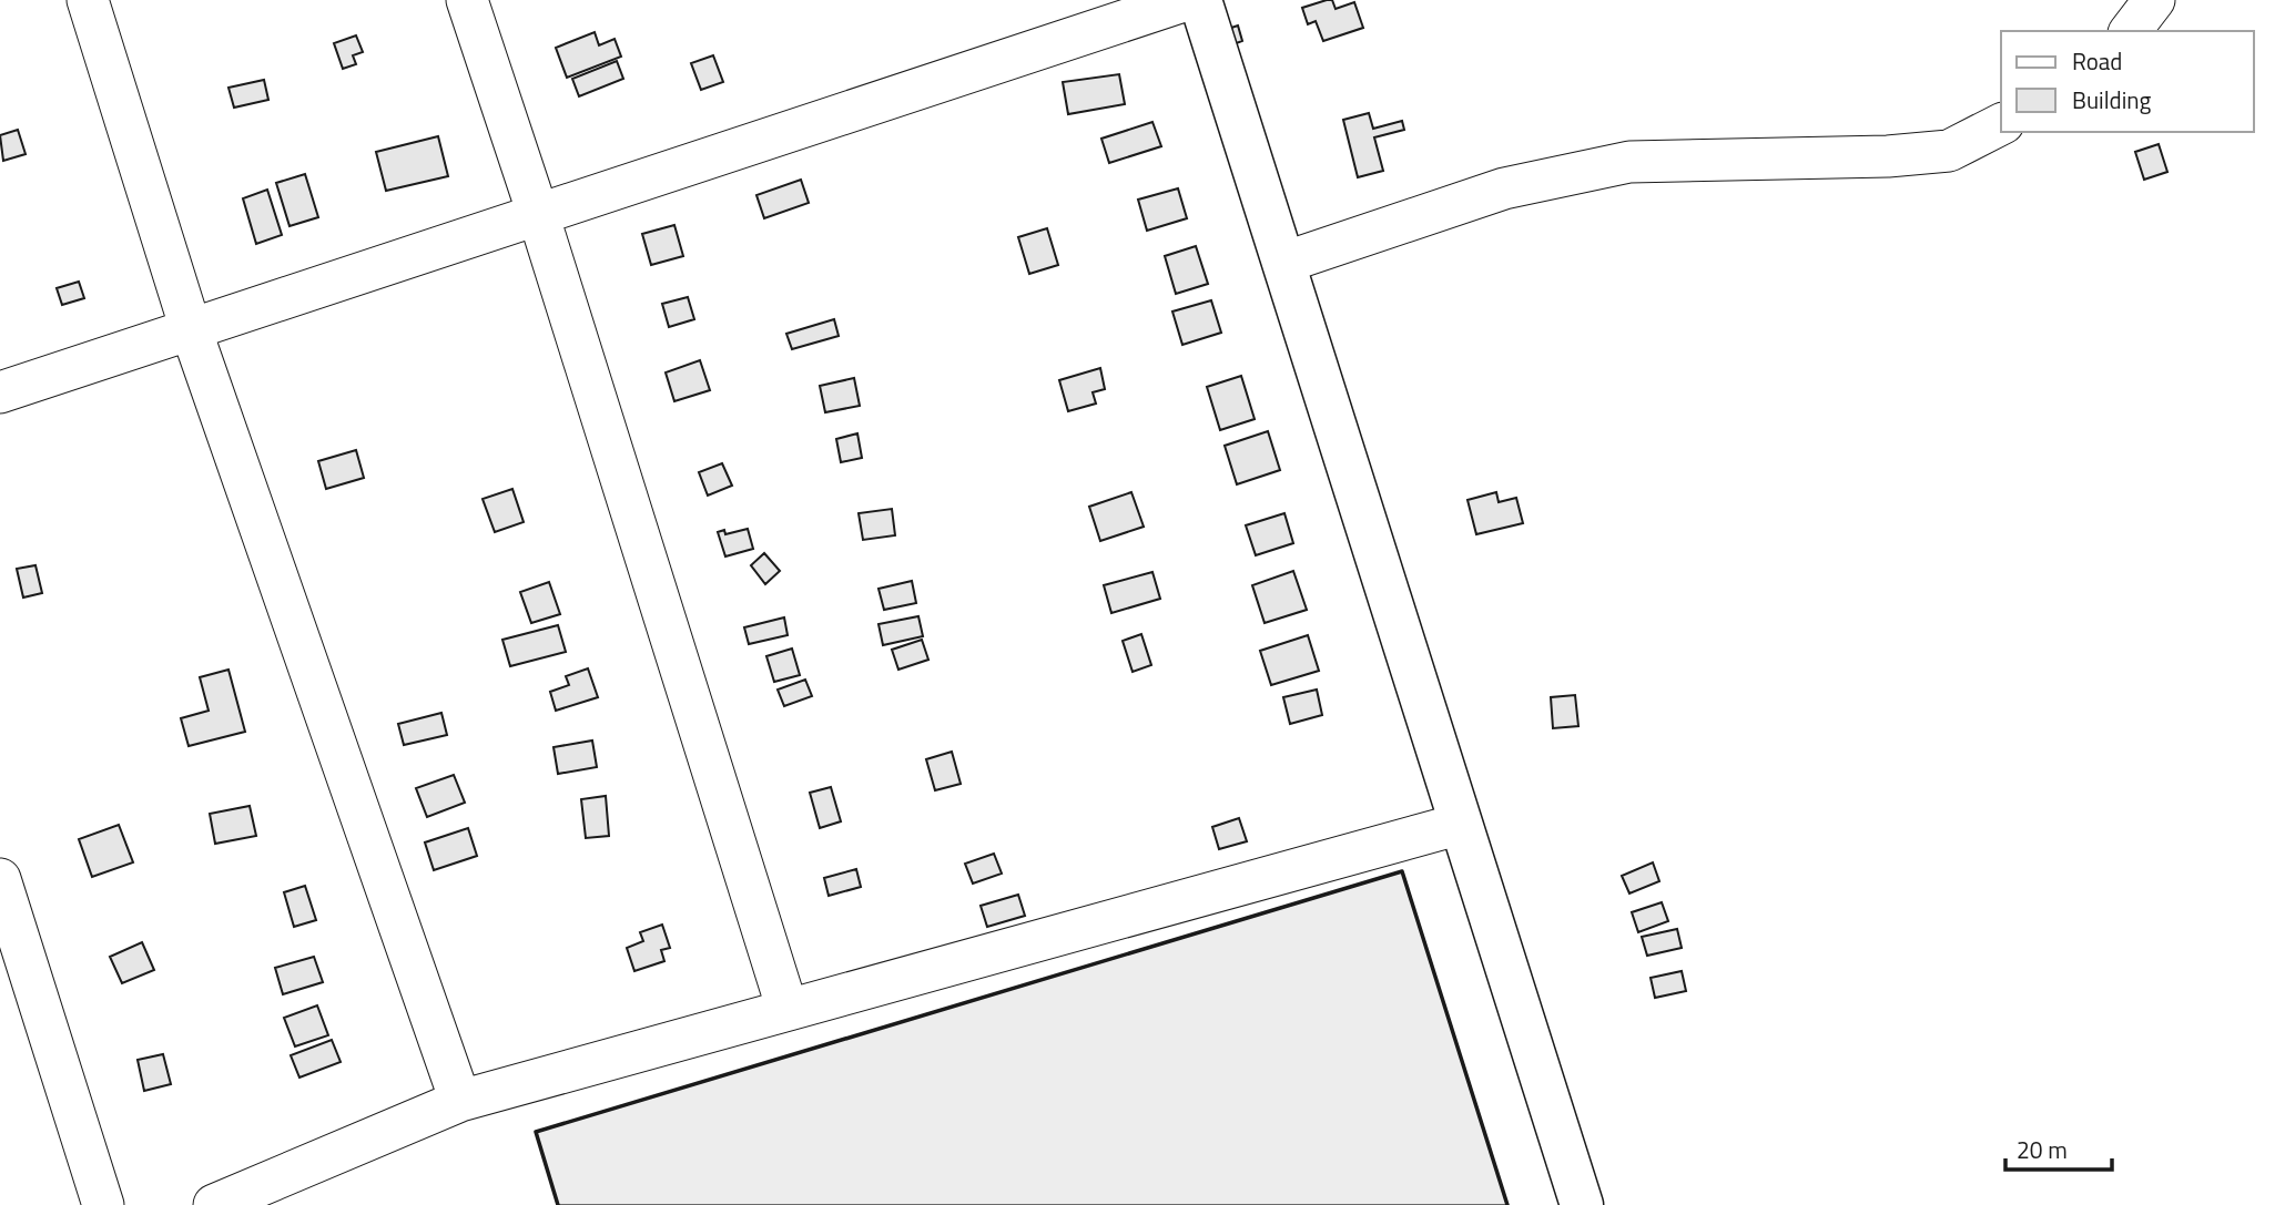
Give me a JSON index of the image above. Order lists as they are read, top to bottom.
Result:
{
  "legend": ["Road", "Building"],
  "scale_bar": "20 m"
}
